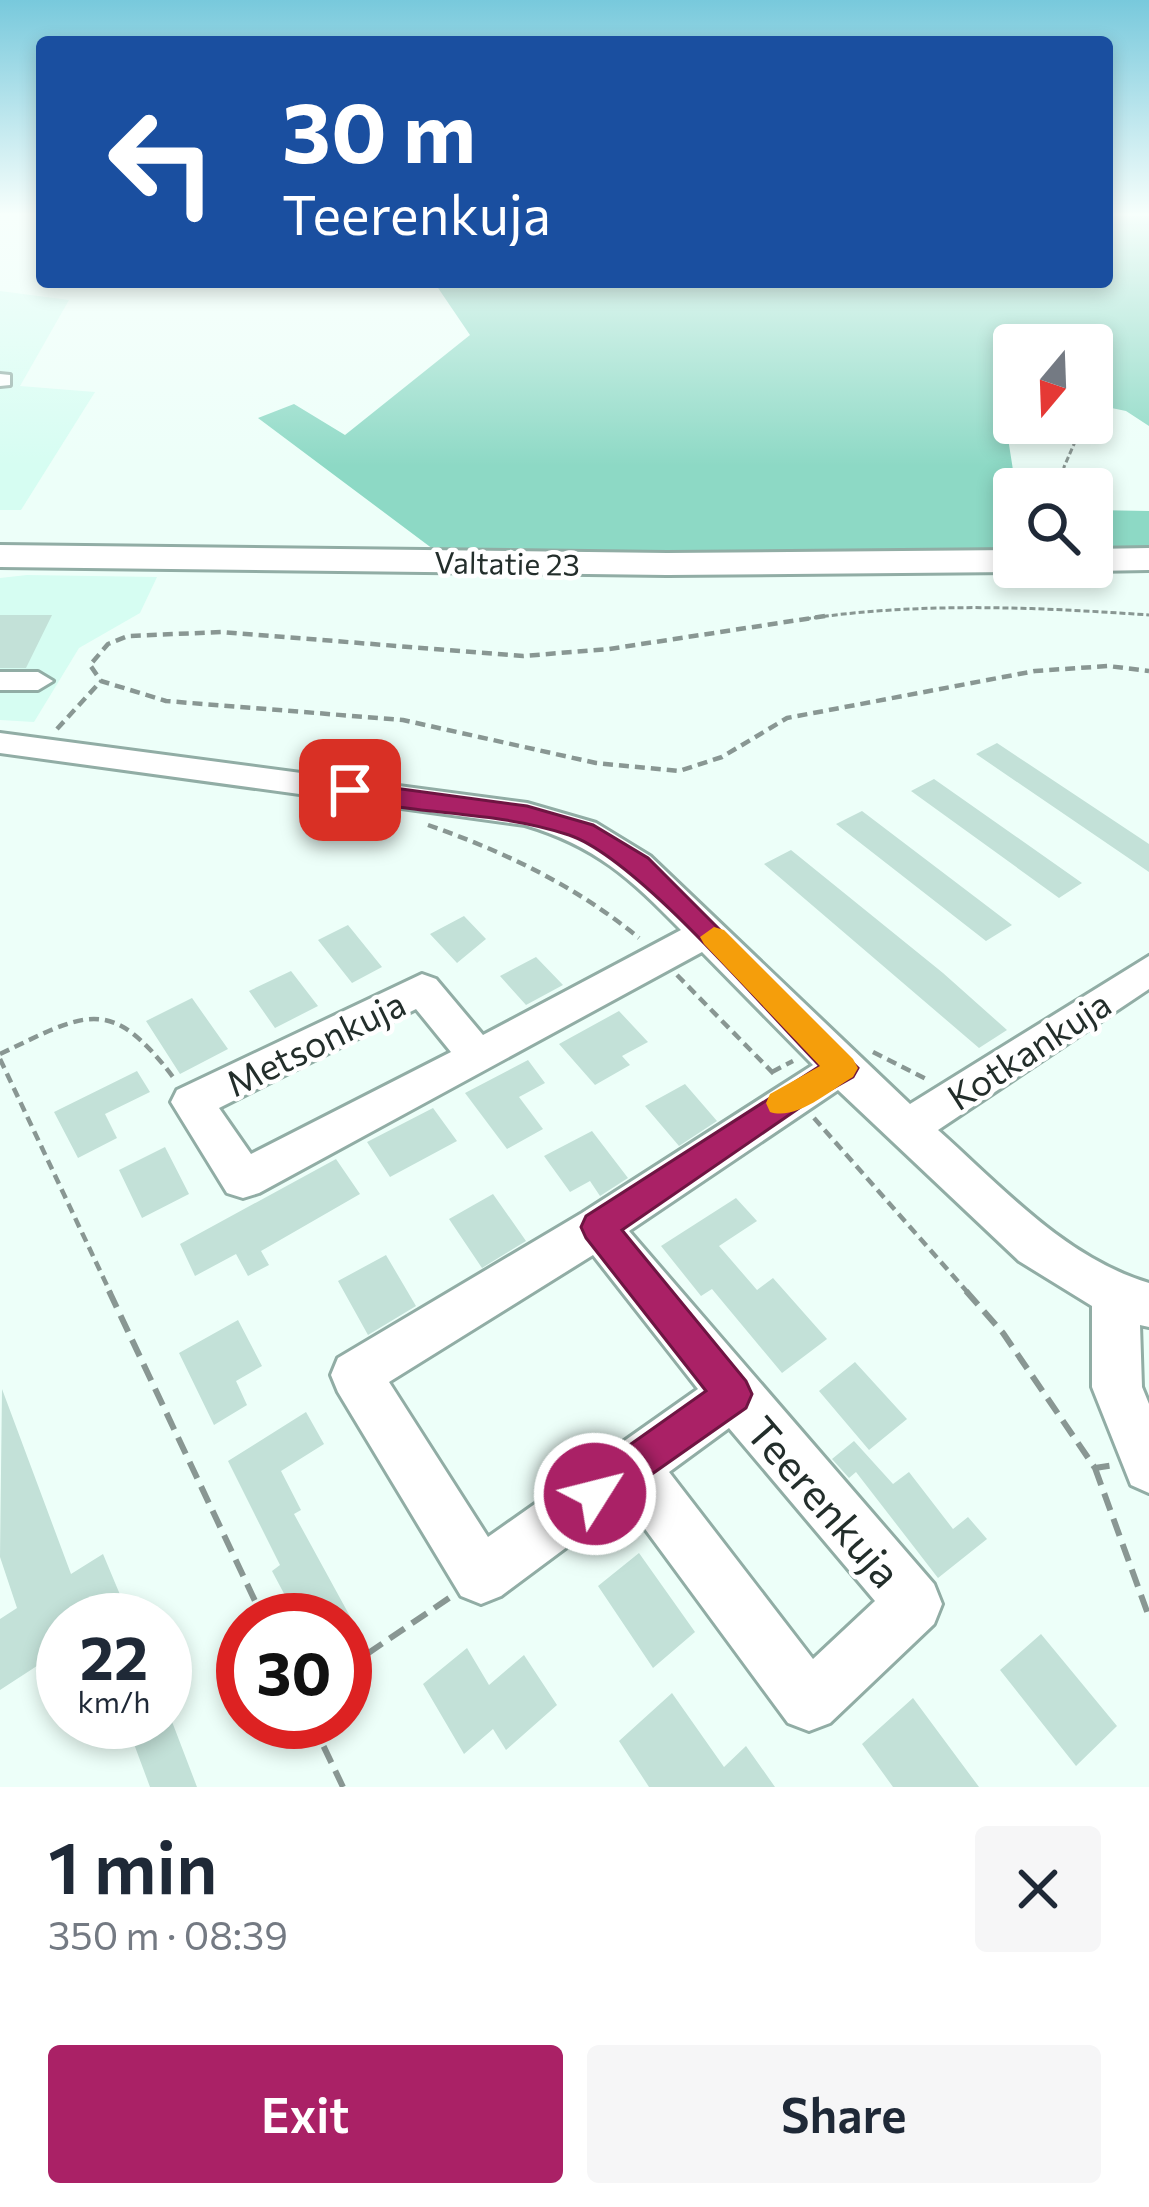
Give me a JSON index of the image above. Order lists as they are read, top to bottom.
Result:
{
  "streets": {
    "highway": ["Valtatie 23"],
    "street": ["Metsonkuja", "Kotkankuja", "Teerenkuja"]
  },
  "north": "bottom",
  "page": {
    "turn": ["30 m", "Teerenkuja"],
    "speed": "22 km/h",
    "limit": "30",
    "heading": ["1 min", "350 m · 08:39"],
    "buttons": ["Exit", "Share"]
  }
}
